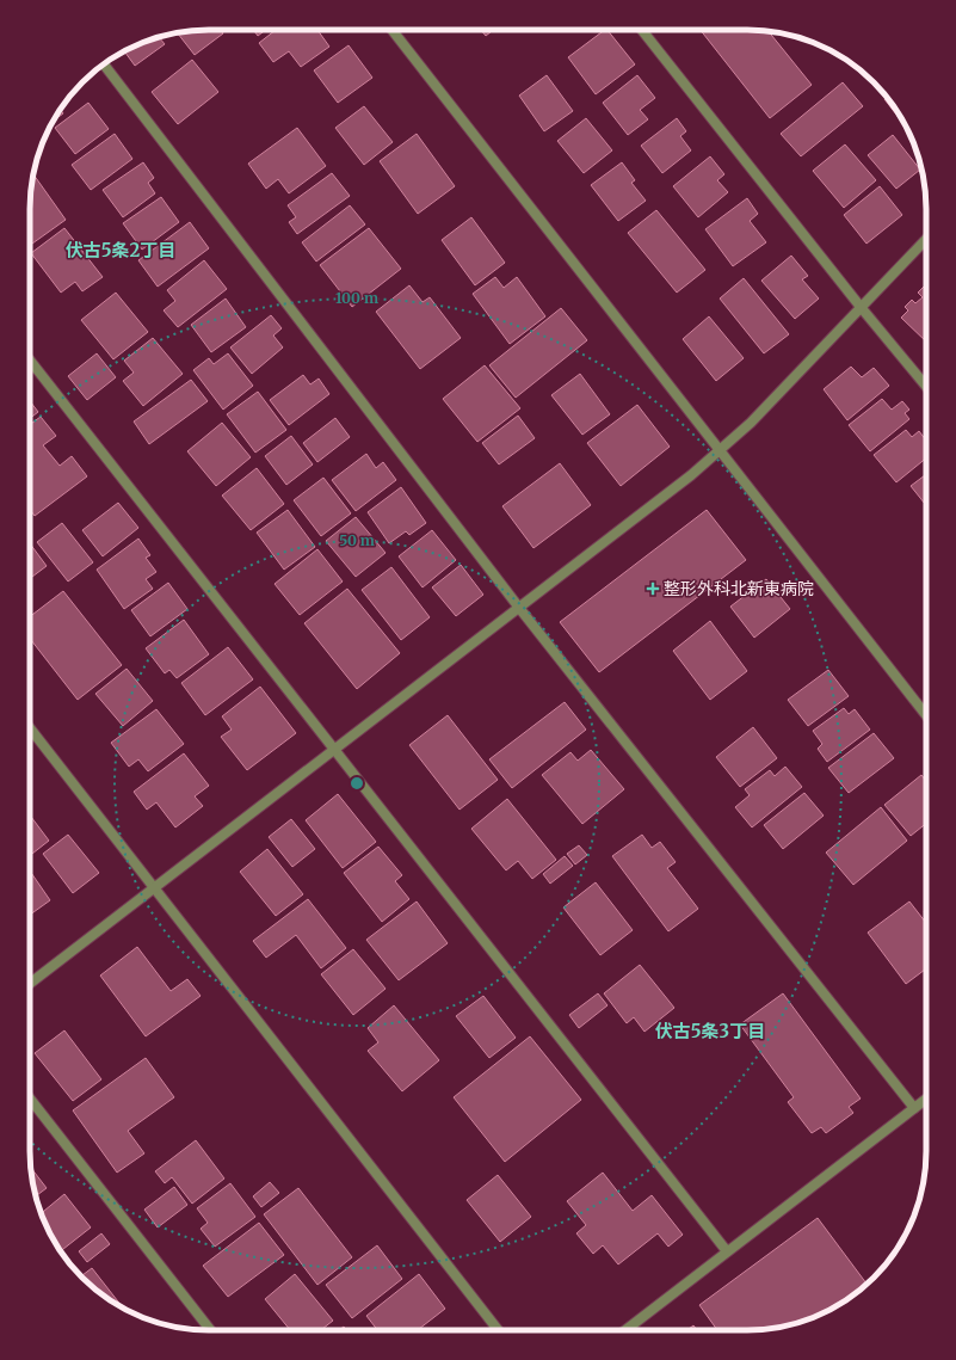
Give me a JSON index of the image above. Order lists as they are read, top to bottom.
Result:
{
  "districts": ["伏古5条2丁目", "伏古5条3丁目"],
  "places": {
    "health": ["整形外科北新東病院"]
  },
  "rings": ["100 m", "50 m"]
}
